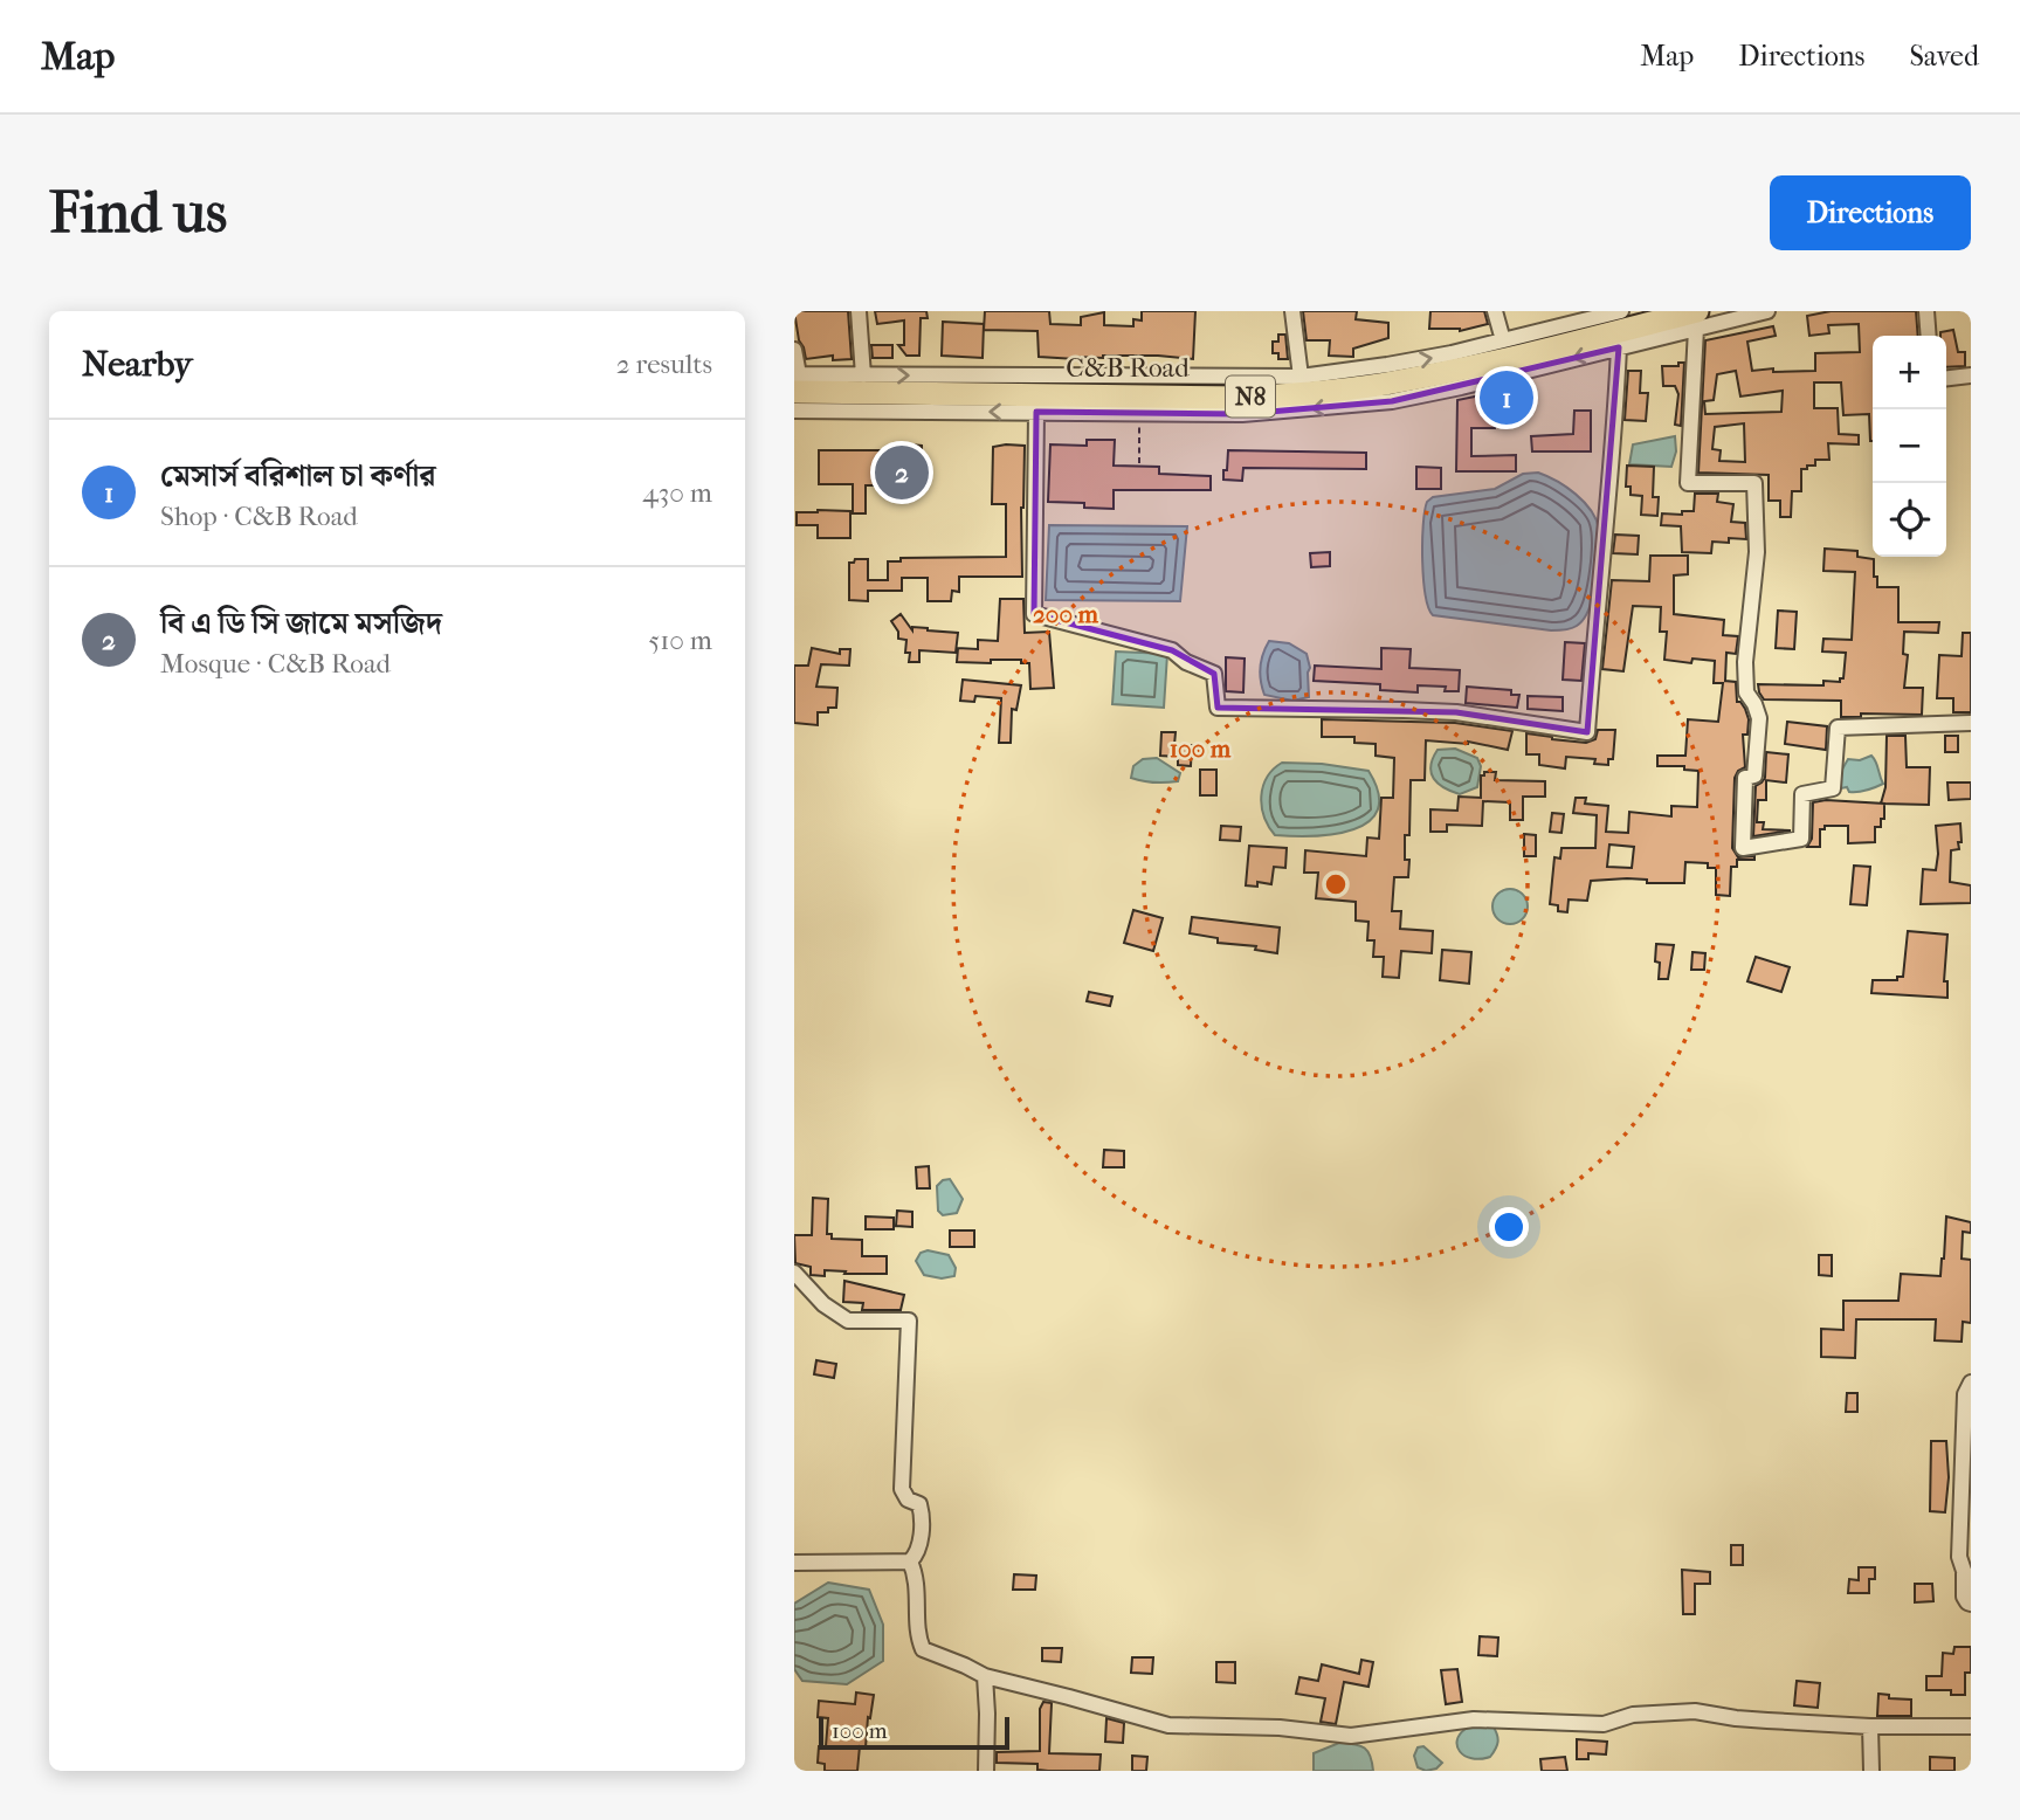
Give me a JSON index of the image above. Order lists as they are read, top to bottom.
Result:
{
  "streets": {
    "highway": ["C&B Road", "N8"]
  },
  "scale_bar": "100 m",
  "page": {
    "header": "Map",
    "nav": ["Map", "Directions", "Saved"],
    "buttons": "Directions",
    "title": "Find us",
    "heading": ["Nearby", "2 results"],
    "map_buttons": ["+", "−"],
    "pins": ["1", "2"],
    "list": [
      {
        "mark": "1",
        "name": "মেসার্স বরিশাল চা কর্ণার",
        "note": "Shop · C&B Road",
        "value": "430 m"
      },
      {
        "mark": "2",
        "name": "বি এ ডি সি জামে মসজিদ",
        "note": "Mosque · C&B Road",
        "value": "510 m"
      }
    ],
    "scale": "100 m"
  },
  "rings": ["200 m", "100 m"]
}
